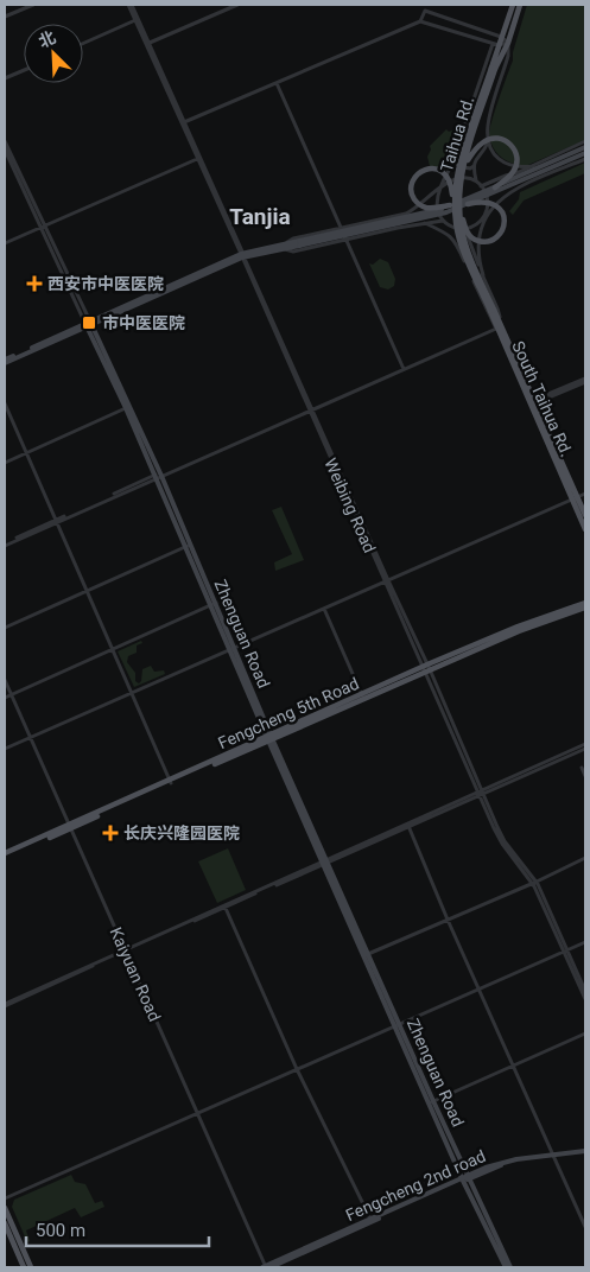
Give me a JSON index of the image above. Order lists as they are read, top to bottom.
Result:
{
  "streets": {
    "main road": [
      "Taihua Rd.",
      "South Taihua Rd.",
      "Zhenguan Road",
      "Fengcheng 5th Road",
      "Fengcheng 2nd road"
    ],
    "street": ["Weibing Road", "Kaiyuan Road"]
  },
  "crossings": [
    ["Taihua Rd.", "South Taihua Rd."],
    ["Weibing Road", "Fengcheng 5th Road"],
    ["Zhenguan Road", "Fengcheng 5th Road"],
    ["Zhenguan Road", "Fengcheng 2nd road"],
    ["Fengcheng 5th Road", "Kaiyuan Road"],
    ["Kaiyuan Road", "Fengcheng 2nd road"]
  ],
  "districts": ["Tanjia"],
  "places": {
    "health": ["西安市中医医院", "长庆兴隆园医院"],
    "transit": ["市中医医院"]
  },
  "scale_bar": "500 m",
  "north": "top left"
}
